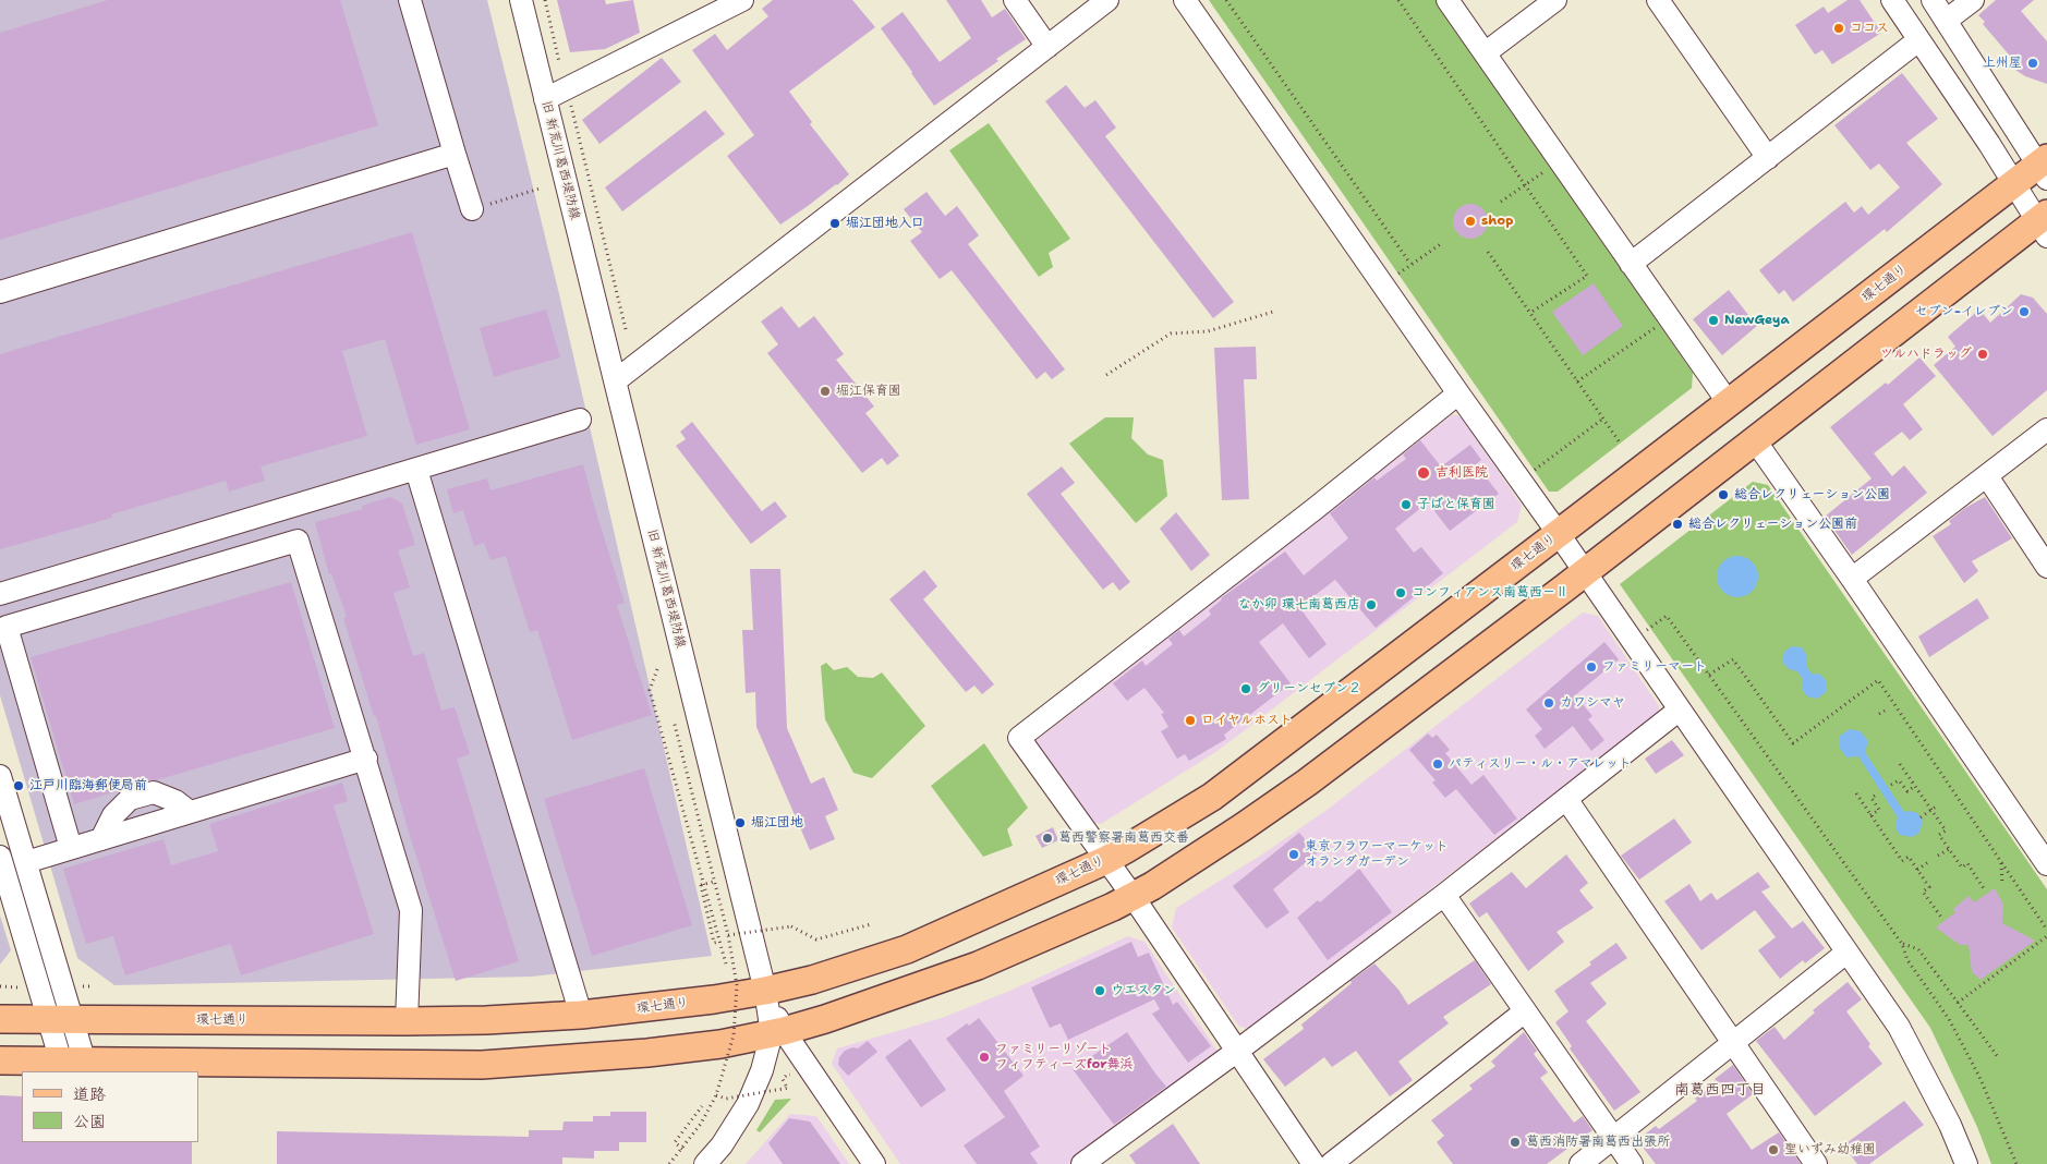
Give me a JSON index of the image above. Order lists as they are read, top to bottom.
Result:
{
  "streets": {
    "main road": ["環七通り"],
    "street": ["旧 新荒川葛西堤防線"]
  },
  "crossings": [
    ["旧 新荒川葛西堤防線", "環七通り"]
  ],
  "districts": ["南葛西四丁目"],
  "places": [
    "ココス",
    "上州屋",
    "shop",
    "堀江団地入口",
    "セブン-イレブン",
    "NewGeya",
    "ツルハドラッグ",
    "堀江保育園",
    "吉利医院",
    "総合レクリェーション公園",
    "子ばと保育園",
    "総合レクリェーション公園前",
    "コンフィアンス南葛西－Ⅱ",
    "なか卯 環七南葛西店",
    "ファミリーマート",
    "グリーンセブン２",
    "カワシマヤ",
    "ロイヤルホスト",
    "パティスリー・ル・アマレット",
    "江戸川臨海郵便局前",
    "堀江団地",
    "葛西警察署南葛西交番",
    "東京フラワーマーケット オランダガーデン",
    "ウエスタン",
    "ファミリーリゾート フィフティーズfor舞浜",
    "葛西消防署南葛西出張所",
    "聖いずみ幼稚園"
  ],
  "legend": ["道路", "公園"]
}
